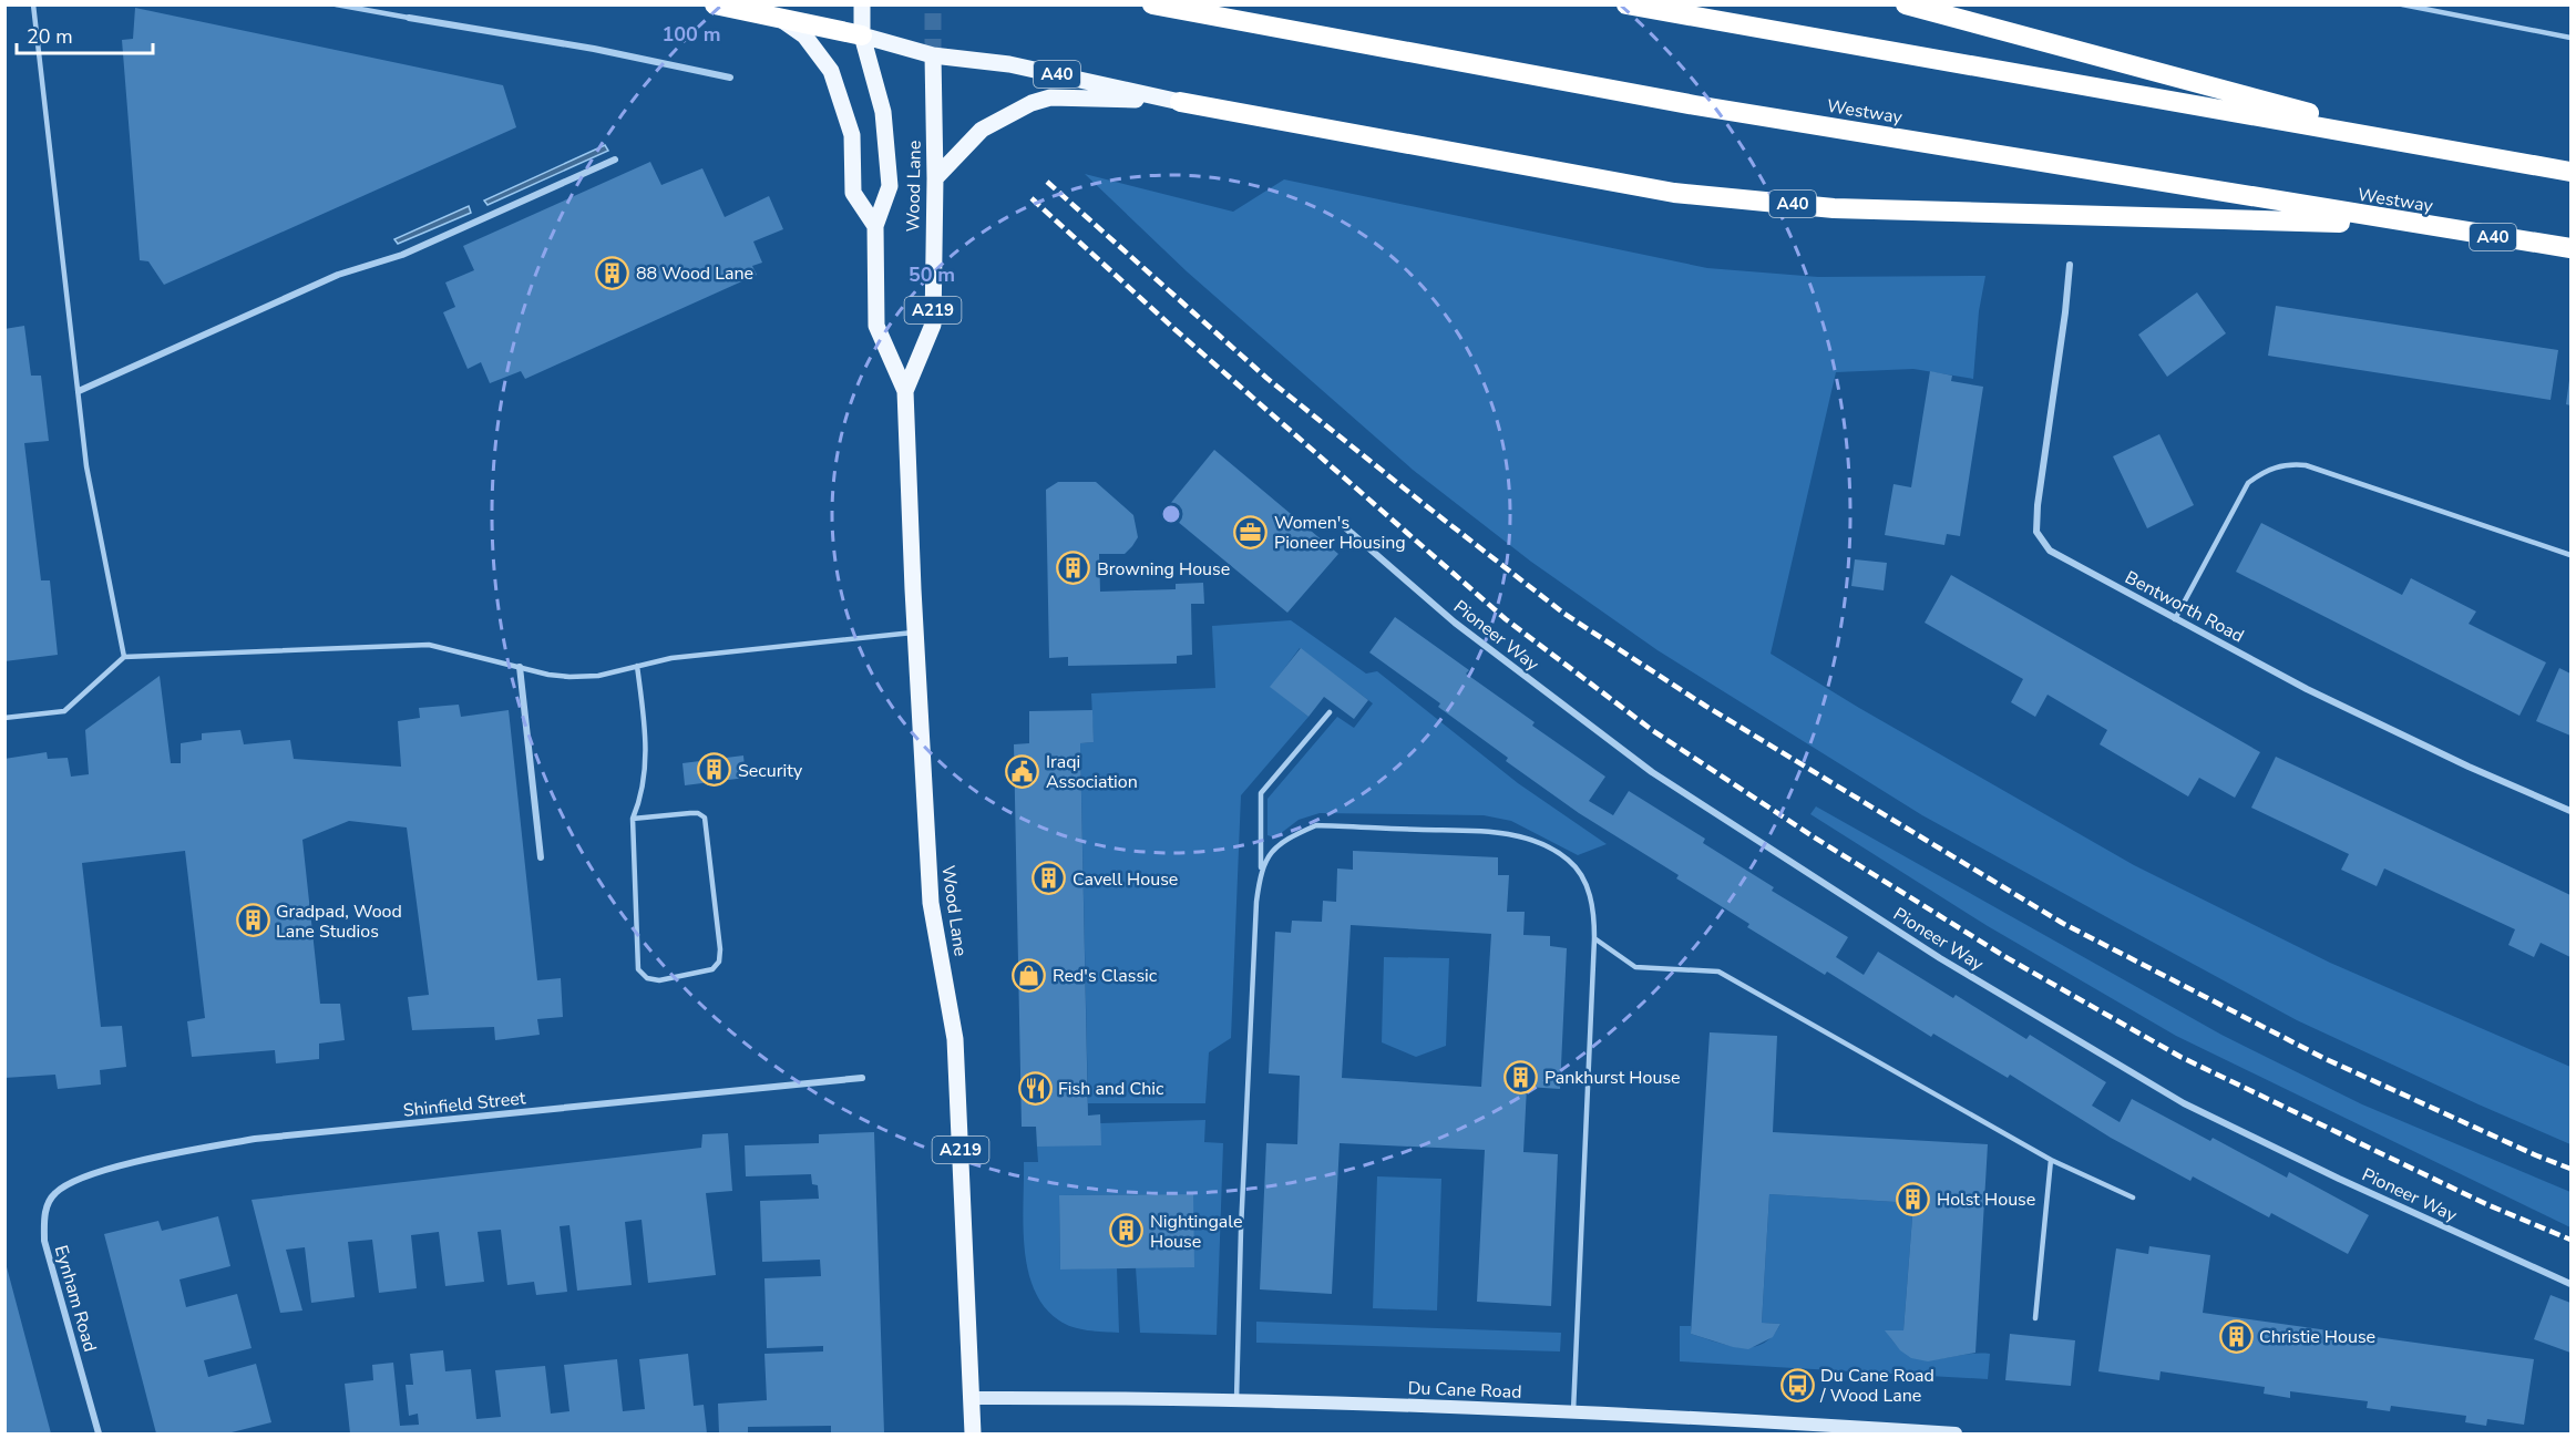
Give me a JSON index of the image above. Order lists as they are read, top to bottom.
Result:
{
  "streets": {
    "highway": ["A40", "Westway"],
    "main road": ["Wood Lane", "A219"],
    "street": [
      "Bentworth Road",
      "Pioneer Way",
      "Shinfield Street",
      "Eynham Road",
      "Du Cane Road"
    ]
  },
  "crossings": [
    ["A40", "Westway"],
    ["A40", "Wood Lane"],
    ["Wood Lane", "Du Cane Road"],
    ["Shinfield Street", "Eynham Road"]
  ],
  "places": {
    "building": [
      "88 Wood Lane",
      "Browning House",
      "Security",
      "Cavell House",
      "Gradpad, Wood Lane Studios",
      "Pankhurst House",
      "Holst House",
      "Nightingale House",
      "Christie House"
    ],
    "office": ["Women's Pioneer Housing"],
    "public building": ["Iraqi Association"],
    "shop": ["Red's Classic"],
    "restaurant": ["Fish and Chic"],
    "bus stop": ["Du Cane Road / Wood Lane"]
  },
  "scale_bar": "20 m",
  "rings": ["100 m", "50 m"]
}
